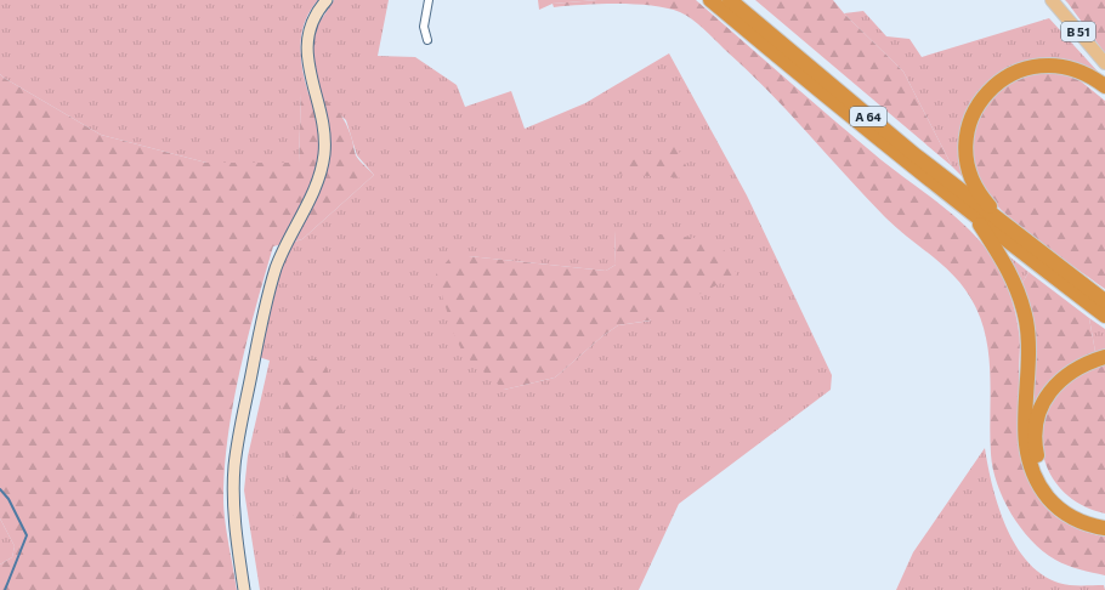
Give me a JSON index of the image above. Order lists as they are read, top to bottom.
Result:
{
  "streets": {
    "highway": ["A 64"],
    "main road": ["B 51"]
  }
}
